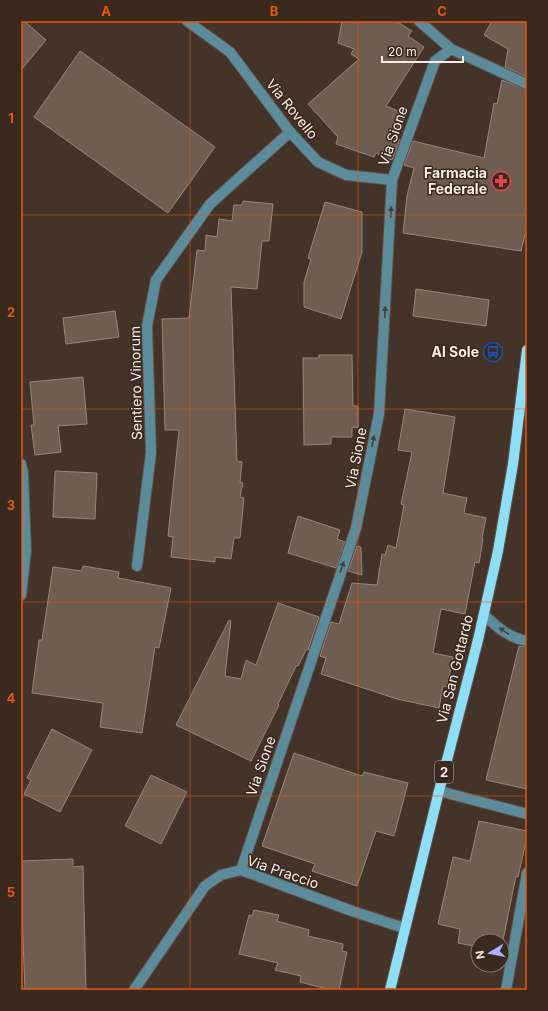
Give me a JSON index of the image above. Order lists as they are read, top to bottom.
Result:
{
  "streets": {
    "main road": ["Via San Gottardo", "2"],
    "street": [
      "Via Rovello",
      "Via Sione",
      "Sentiero Vinorum",
      "Via Praccio"
    ]
  },
  "crossings": [
    ["Via Rovello", "Via Sione"],
    ["Via Rovello", "Sentiero Vinorum"],
    ["Via Sione", "Via Praccio"],
    ["Via San Gottardo", "Via Praccio"]
  ],
  "one_way": ["Via Sione"],
  "places": {
    "pharmacy": ["Farmacia Federale"],
    "bus stop": ["Al Sole"]
  },
  "scale_bar": "20 m",
  "north": "left",
  "grid": {
    "columns": ["A", "B", "C"],
    "rows": [
      "1",
      "2",
      "3",
      "4",
      "5"
    ]
  }
}
